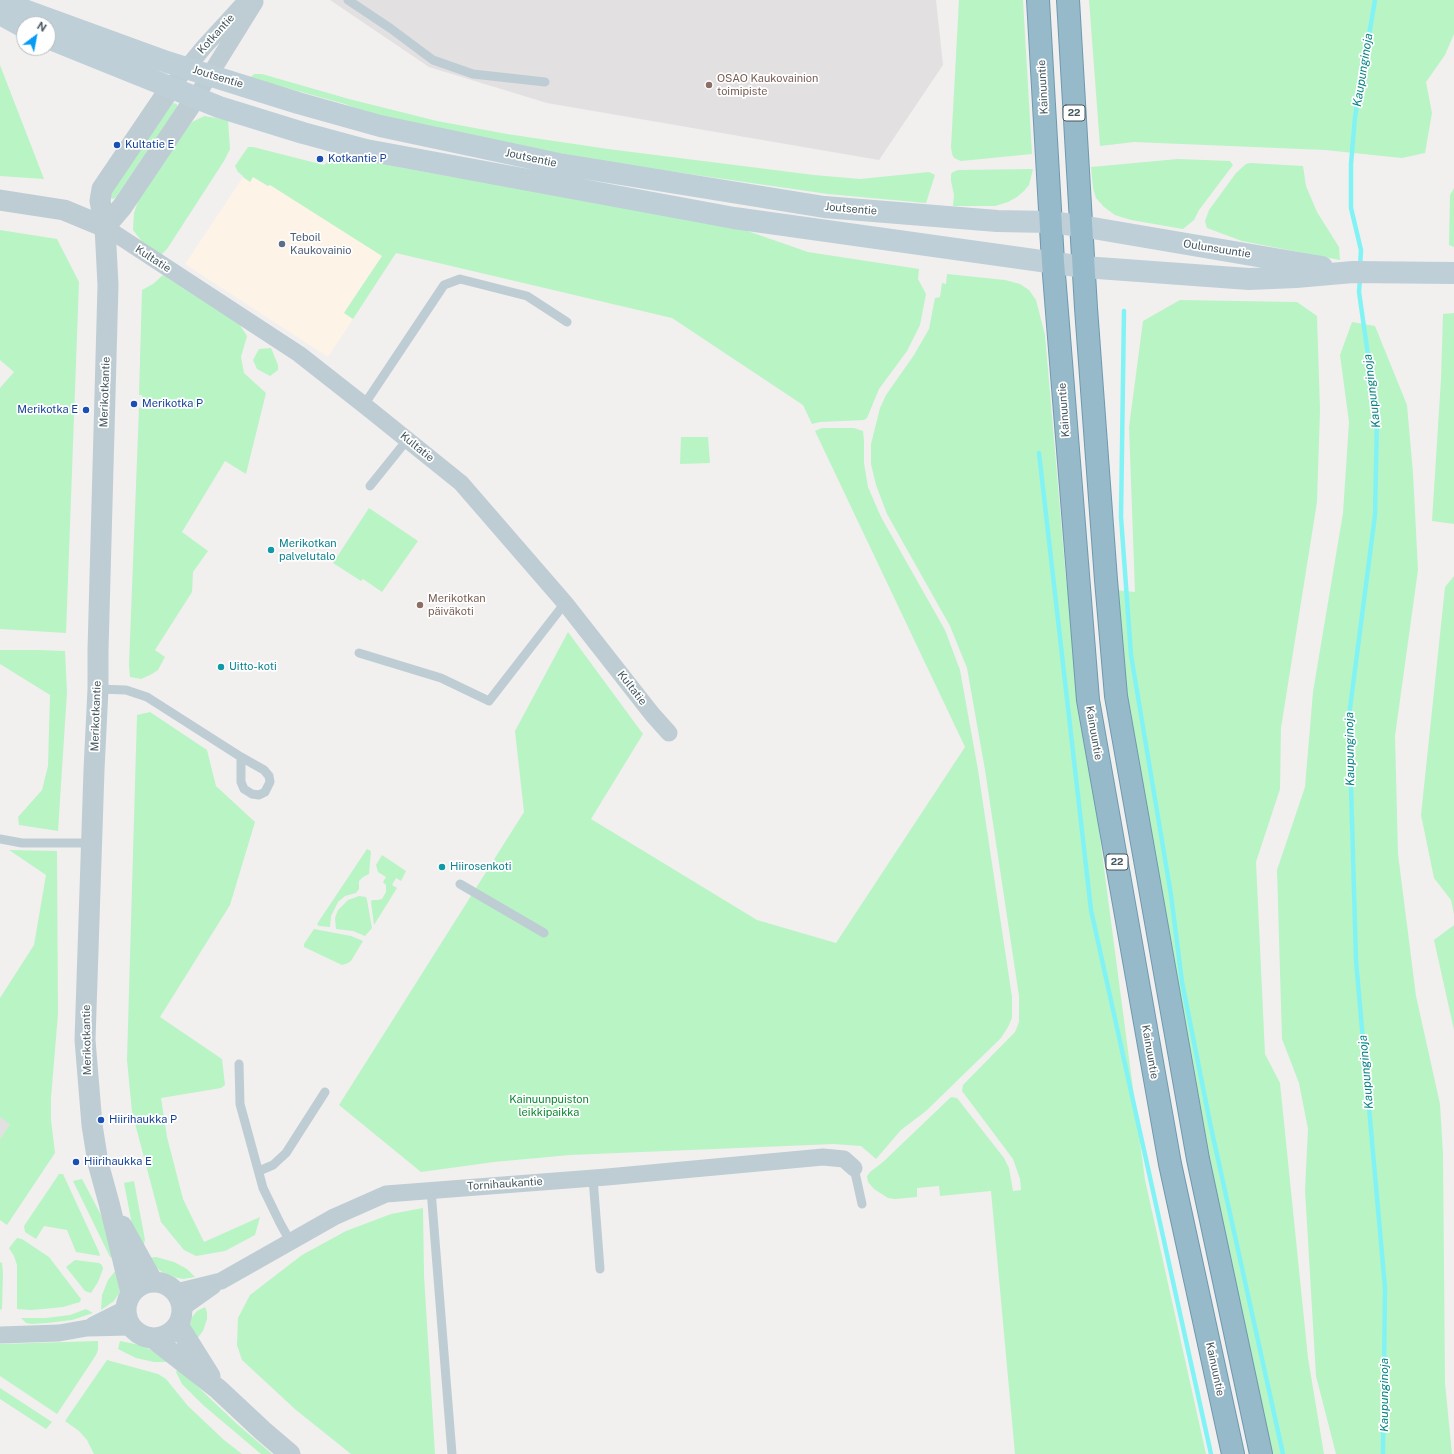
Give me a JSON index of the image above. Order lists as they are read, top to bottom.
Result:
{
  "streets": {
    "highway": ["Kainuuntie", "22"],
    "main road": ["Joutsentie", "Oulunsuuntie"],
    "street": [
      "Kotkantie",
      "Kultatie",
      "Merikotkantie",
      "Tornihaukantie"
    ]
  },
  "crossings": [
    ["Kotkantie", "Joutsentie"],
    ["Kotkantie", "Merikotkantie"],
    ["Joutsentie", "Kainuuntie"],
    ["Joutsentie", "22"],
    ["Joutsentie", "Oulunsuuntie"],
    ["Joutsentie", "Merikotkantie"],
    ["22", "Oulunsuuntie"],
    ["Kultatie", "Merikotkantie"],
    ["Merikotkantie", "Tornihaukantie"]
  ],
  "water": ["Kaupunginoja"],
  "parks": ["Kainuunpuiston leikkipaikka"],
  "places": [
    "OSAO Kaukovainion toimipiste",
    "Kultatie E",
    "Kotkantie P",
    "Teboil Kaukovainio",
    "Merikotka P",
    "Merikotka E",
    "Merikotkan palvelutalo",
    "Merikotkan päiväkoti",
    "Uitto-koti",
    "Hiirosenkoti",
    "Hiirihaukka P",
    "Hiirihaukka E"
  ],
  "north": "top right"
}
